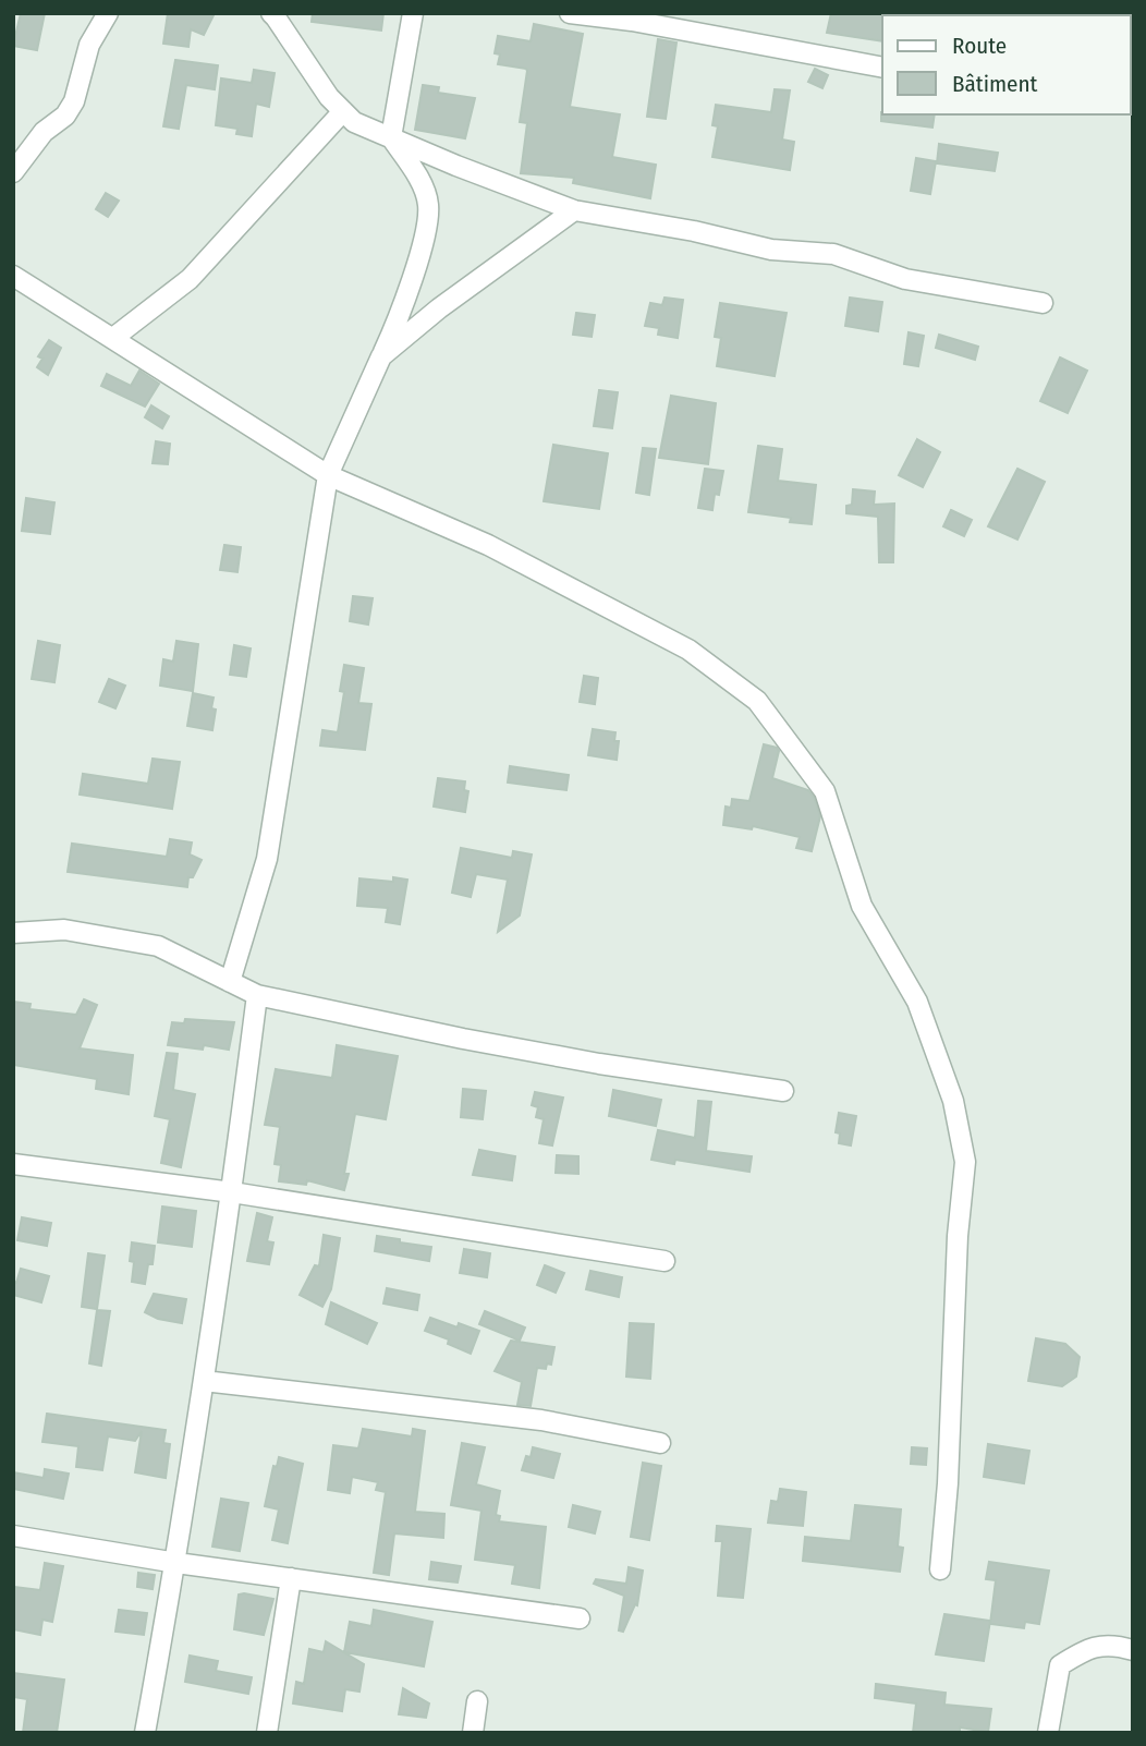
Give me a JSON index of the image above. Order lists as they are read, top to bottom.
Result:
{
  "legend": ["Route", "Bâtiment"]
}
